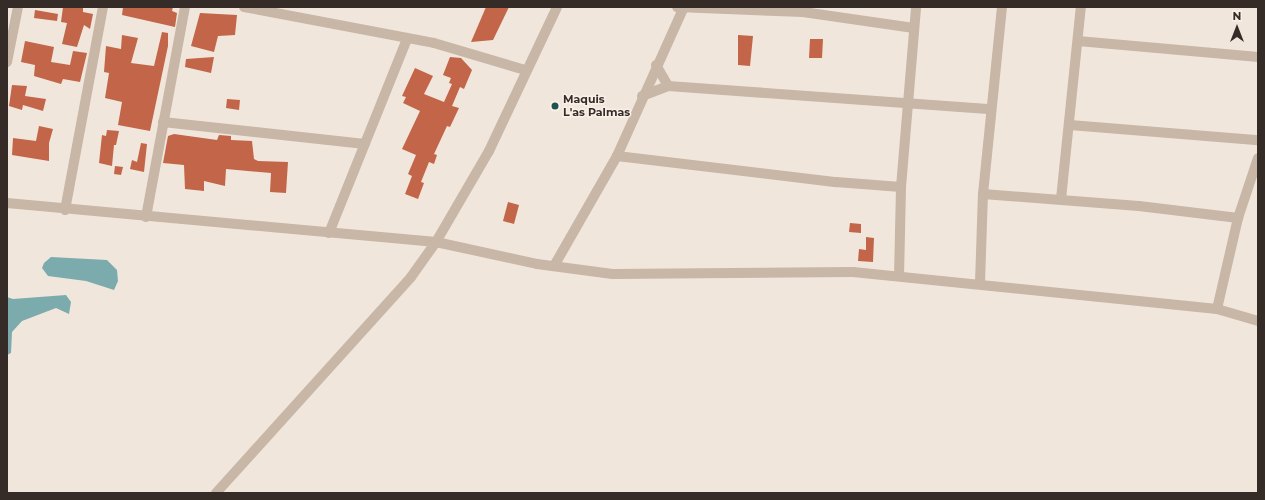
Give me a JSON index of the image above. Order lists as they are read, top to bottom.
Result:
{
  "places": ["Maquis L'as Palmas"],
  "north": "top"
}
